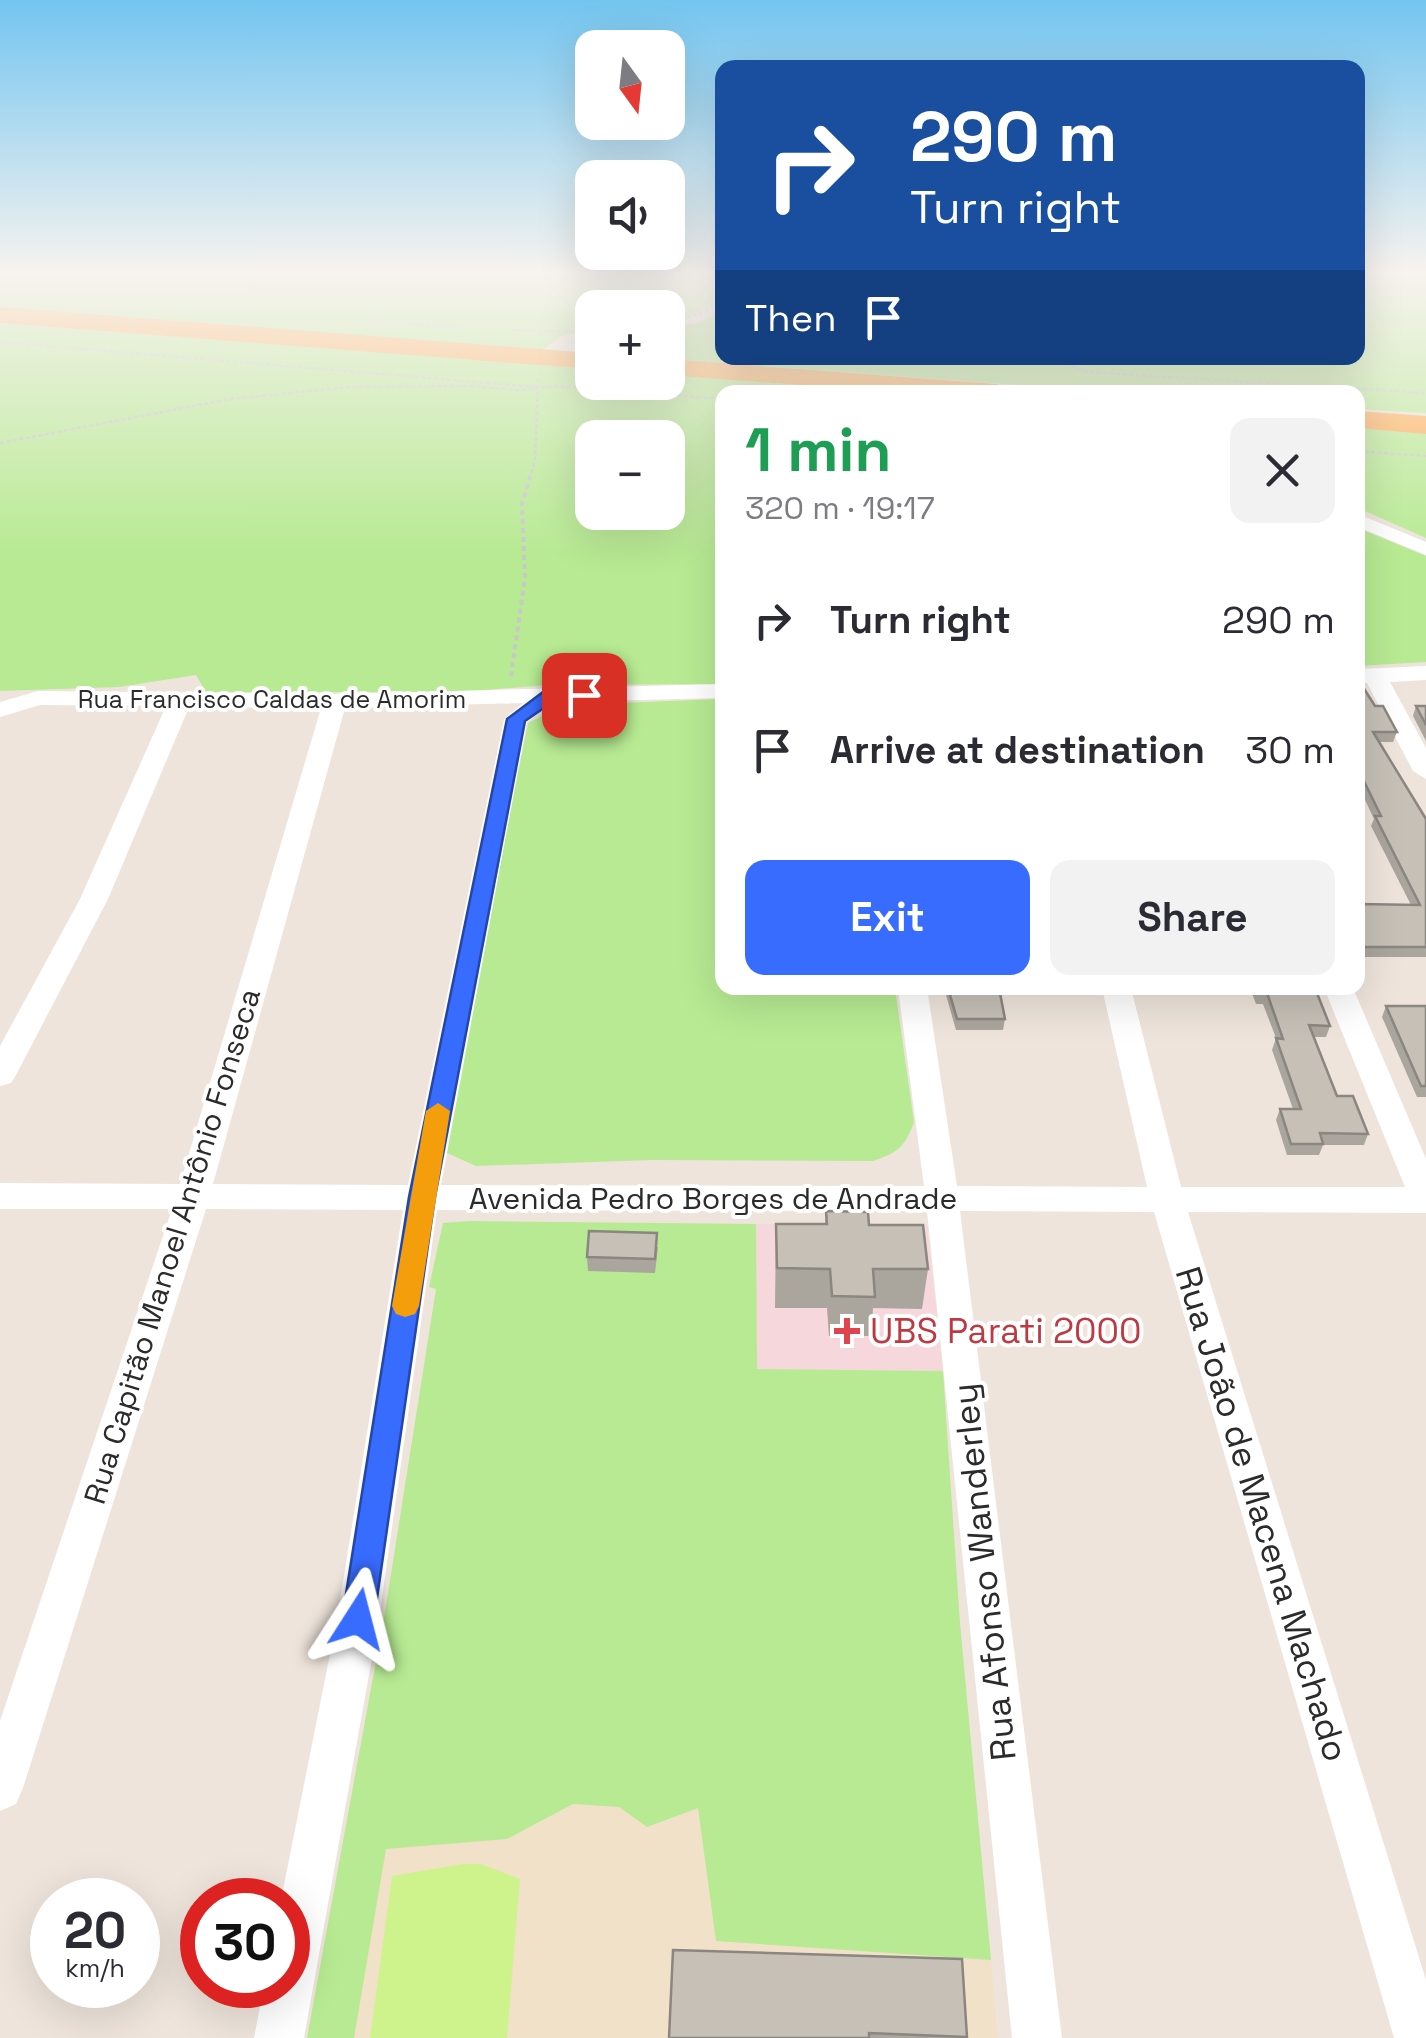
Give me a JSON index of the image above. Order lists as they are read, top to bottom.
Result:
{
  "streets": {
    "street": [
      "Rua Francisco Caldas de Amorim",
      "Avenida Pedro Borges de Andrade",
      "Rua Capitão Manoel Antônio Fonseca",
      "Rua João de Macena Machado",
      "Rua Afonso Wanderley"
    ]
  },
  "crossings": [
    ["Rua Francisco Caldas de Amorim", "Rua Capitão Manoel Antônio Fonseca"],
    ["Avenida Pedro Borges de Andrade", "Rua Capitão Manoel Antônio Fonseca"],
    ["Avenida Pedro Borges de Andrade", "Rua João de Macena Machado"],
    ["Avenida Pedro Borges de Andrade", "Rua Afonso Wanderley"]
  ],
  "places": {
    "health": ["UBS Parati 2000"]
  },
  "north": "bottom",
  "page": {
    "map_buttons": ["+", "−"],
    "turn": ["290 m", "Turn right"],
    "then": "Then",
    "heading": ["1 min", "320 m · 19:17"],
    "list": [
      {
        "name": "Turn right",
        "value": "290 m"
      },
      {
        "name": "Arrive at destination",
        "value": "30 m"
      }
    ],
    "buttons": ["Exit", "Share"],
    "speed": "20 km/h",
    "limit": "30"
  }
}
